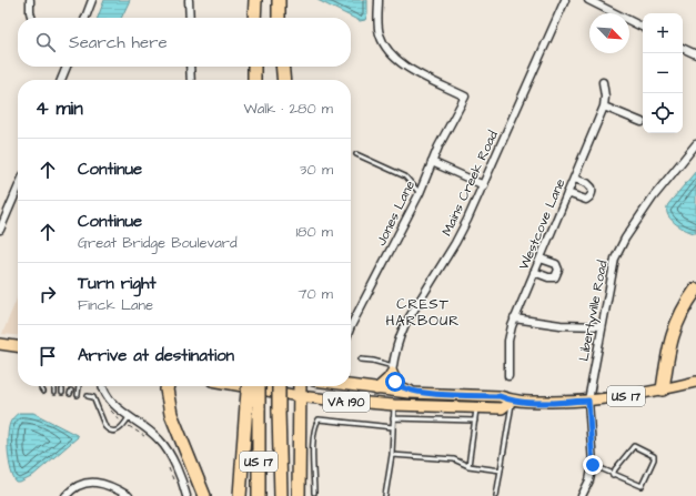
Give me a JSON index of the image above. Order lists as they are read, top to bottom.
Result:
{
  "streets": {
    "highway": ["US 17"],
    "main road": ["VA 190"],
    "street": [
      "Mains Creek Road",
      "Jones Lane",
      "Westcove Lane",
      "Libertyville Road"
    ]
  },
  "crossings": [
    ["Libertyville Road", "US 17"],
    ["US 17", "VA 190"]
  ],
  "districts": ["CREST HARBOUR"],
  "north": "bottom right",
  "page": {
    "map_buttons": ["+", "−"],
    "search": "Search here",
    "heading": ["4 min", "Walk · 280 m"],
    "list": [
      ["Continue", "30 m"],
      ["Continue", "Great Bridge Boulevard", "180 m"],
      ["Turn right", "Finck Lane", "70 m"],
      "Arrive at destination"
    ]
  }
}
